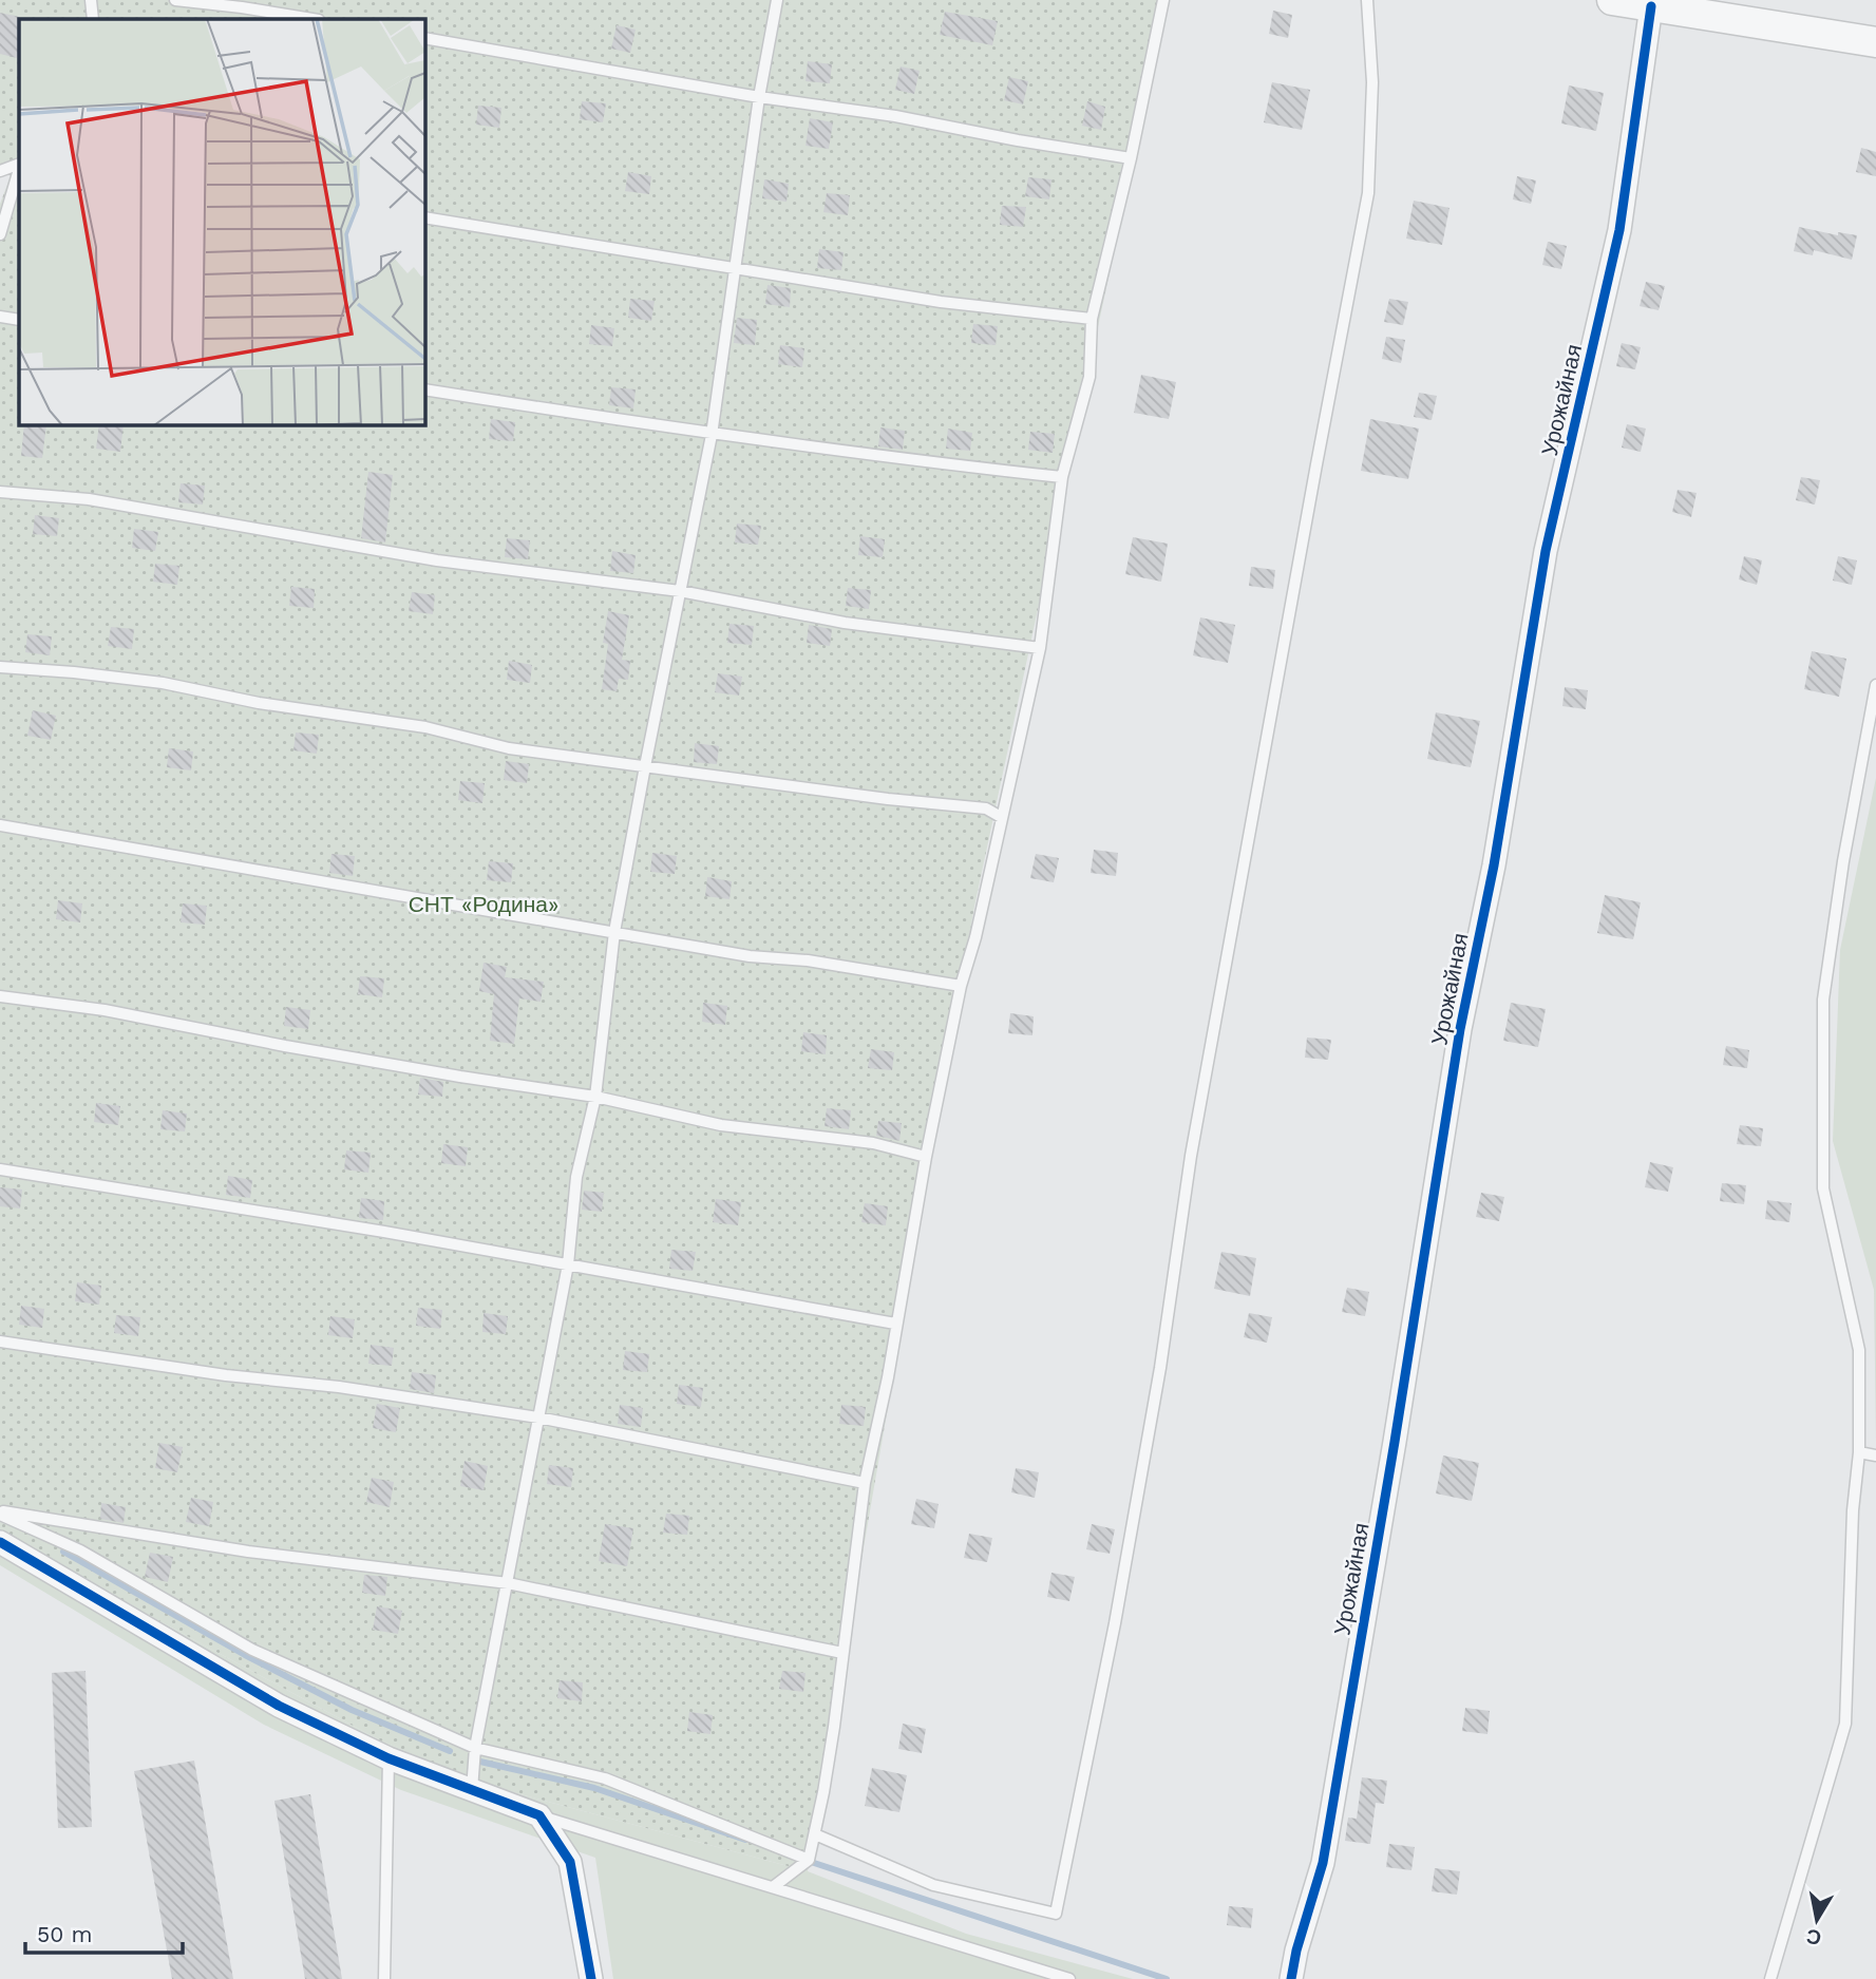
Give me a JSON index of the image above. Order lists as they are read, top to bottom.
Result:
{
  "streets": {
    "street": ["Урожайная"]
  },
  "parks": ["СНТ «Родина»"],
  "scale_bar": "50 m",
  "north": "bottom"
}
